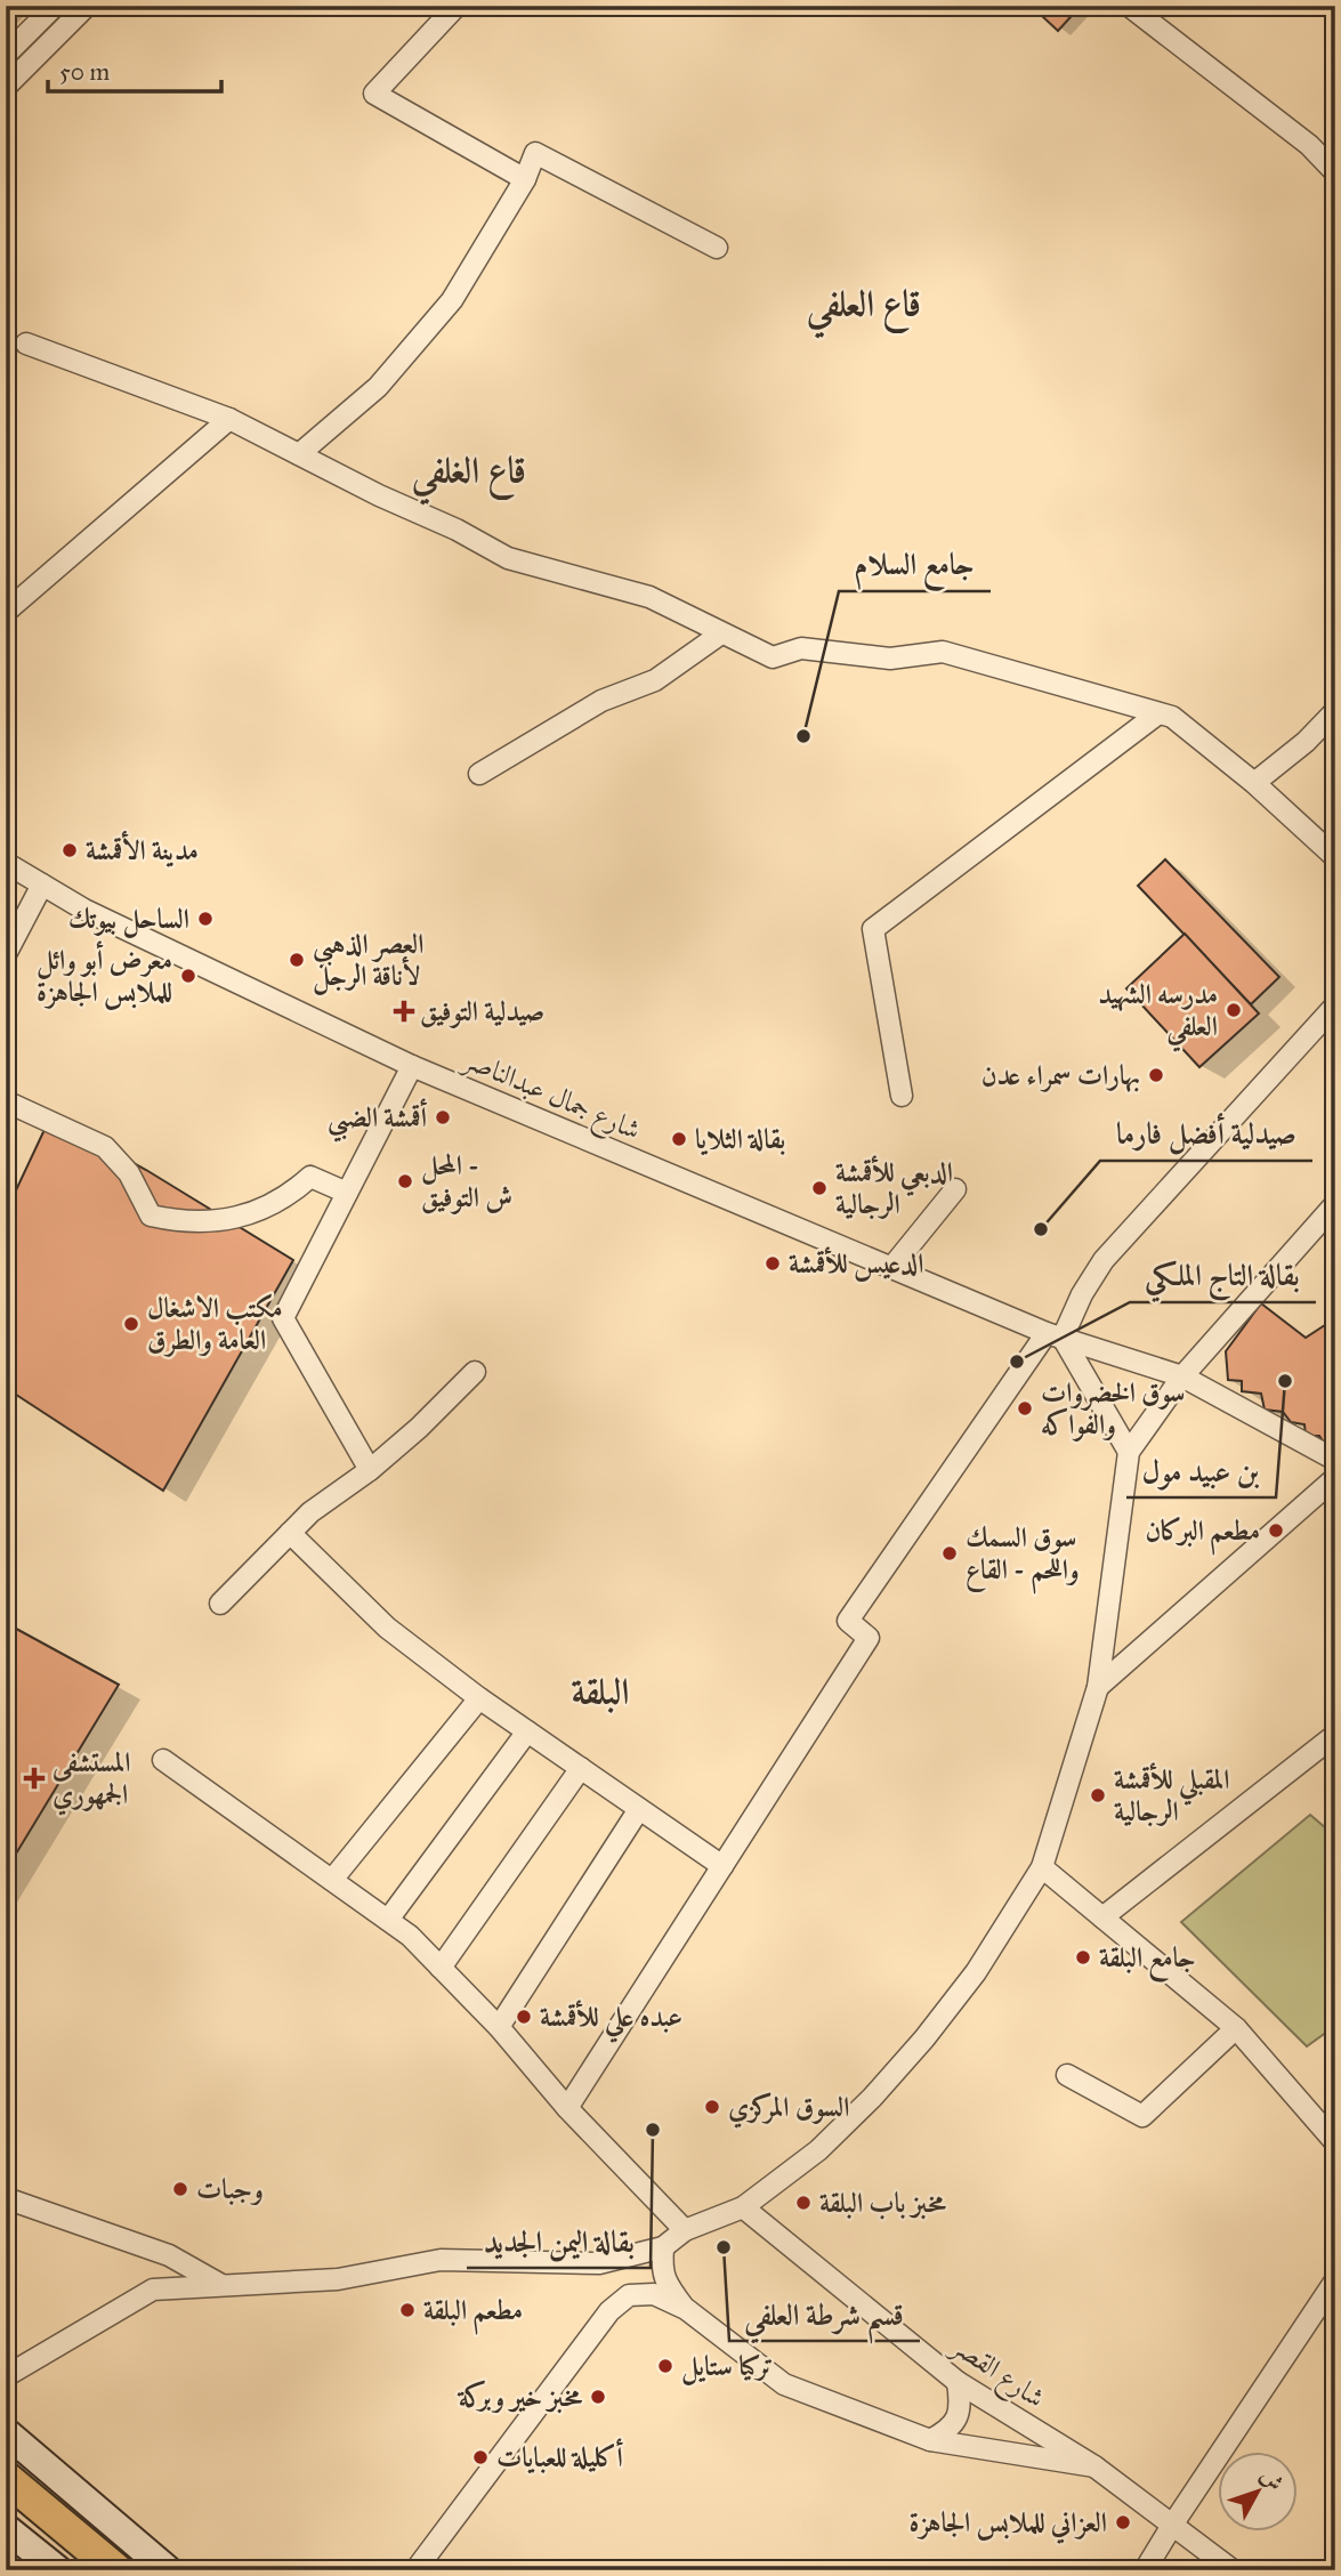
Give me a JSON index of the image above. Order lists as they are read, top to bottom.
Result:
{
  "streets": {
    "street": ["شارع جمال عبدالناصر", "شارع القصر"]
  },
  "districts": ["قاع العلفي", "قاع الغلفي", "البلقة"],
  "places": {
    "other": [
      "جامع السلام",
      "مدينة الأقمشة",
      "الساحل بيوتك",
      "العصر الذهبي لأناقة الرجل",
      "معرض أبو وائل للملابس الجاهزة",
      "مدرسه الشهيد العلفي",
      "بهارات سمراء عدن",
      "أقمشة الضبي",
      "بقالة الثلايا",
      "المحل - ش التوفيق",
      "الدبعي للأقمشة الرجالية",
      "صيدلية أفضل فارما",
      "الدعيس للأقمشة",
      "مكتب الاشغال العامة والطرق",
      "بقالة التاج الملكي",
      "بن عبيد مول",
      "سوق الخضروات والفواكه",
      "مطعم البركان",
      "سوق السمك واللحم - القاع",
      "المقبلي للأقمشة الرجالية",
      "جامع البلقة",
      "عبده علي للأقمشة",
      "السوق المركزي",
      "بقالة اليمن الجديد",
      "وجبات",
      "مخبز باب البلقة",
      "قسم شرطة العلفي",
      "مطعم البلقة",
      "تركيا ستايل",
      "مخبز خير وبركة",
      "أكليلة للعبايات",
      "العزاني للملابس الجاهزة"
    ],
    "health": ["صيدلية التوفيق", "المستشفى الجمهوري"]
  },
  "scale_bar": "50 m",
  "north": "top right"
}
